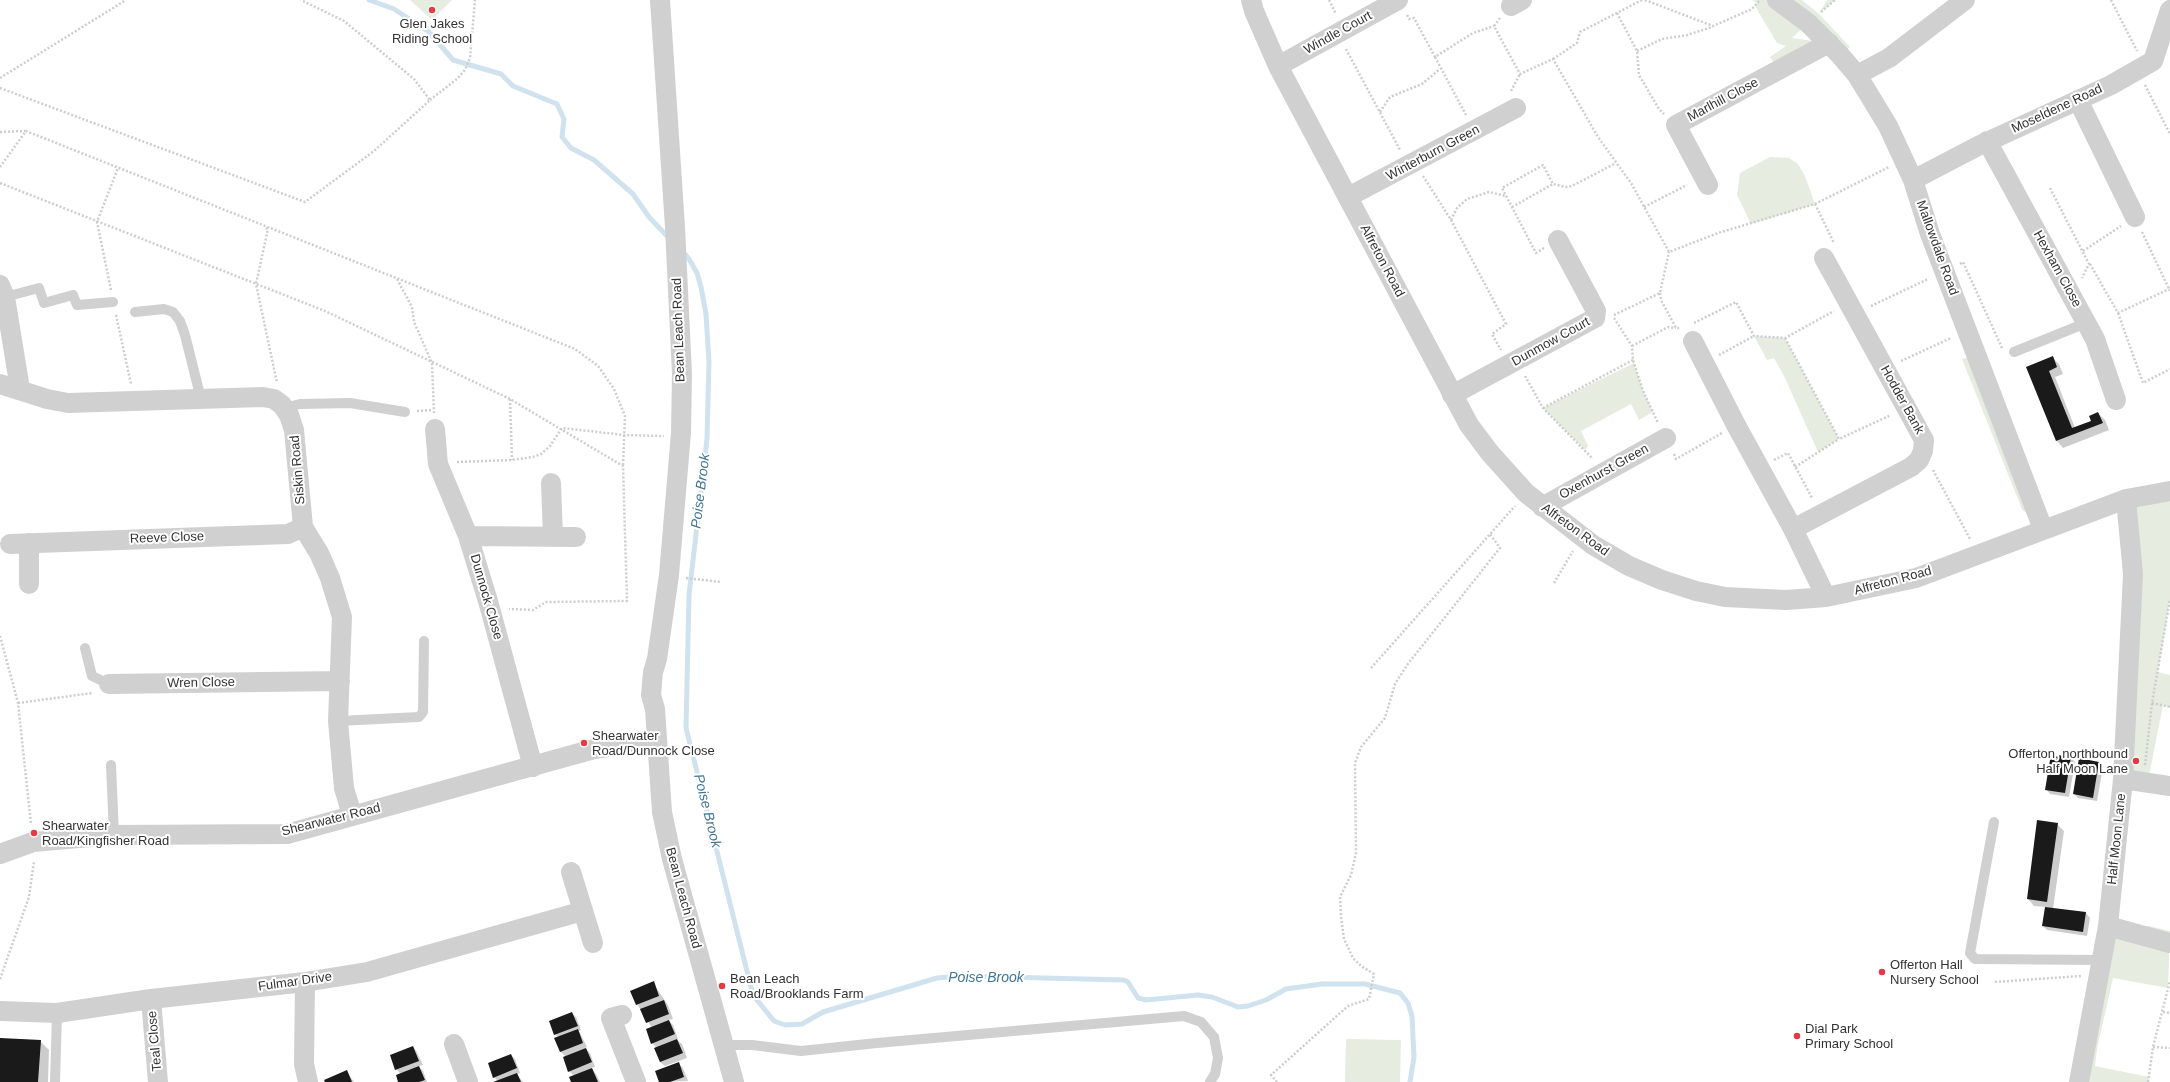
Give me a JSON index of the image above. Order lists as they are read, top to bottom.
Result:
{
  "streets": {
    "street": [
      "Windle Court",
      "Marlhill Close",
      "Moseldene Road",
      "Winterburn Green",
      "Mallowdale Road",
      "Alfreton Road",
      "Hexham Close",
      "Bean Leach Road",
      "Dunmow Court",
      "Hodder Bank",
      "Siskin Road",
      "Oxenhurst Green",
      "Reeve Close",
      "Dunnock Close",
      "Wren Close",
      "Shearwater Road",
      "Half Moon Lane",
      "Fulmar Drive",
      "Teal Close"
    ]
  },
  "crossings": [
    ["Windle Court", "Alfreton Road"],
    ["Marlhill Close", "Mallowdale Road"],
    ["Moseldene Road", "Mallowdale Road"],
    ["Moseldene Road", "Hexham Close"],
    ["Winterburn Green", "Alfreton Road"],
    ["Mallowdale Road", "Alfreton Road"],
    ["Alfreton Road", "Dunmow Court"],
    ["Alfreton Road", "Oxenhurst Green"],
    ["Alfreton Road", "Half Moon Lane"],
    ["Bean Leach Road", "Shearwater Road"],
    ["Siskin Road", "Reeve Close"],
    ["Siskin Road", "Wren Close"],
    ["Siskin Road", "Shearwater Road"],
    ["Dunnock Close", "Shearwater Road"],
    ["Fulmar Drive", "Teal Close"]
  ],
  "water": ["Poise Brook"],
  "places": [
    "Glen Jakes Riding School",
    "Shearwater Road/Dunnock Close",
    "Offerton, northbound Half Moon Lane",
    "Shearwater Road/Kingfisher Road",
    "Offerton Hall Nursery School",
    "Bean Leach Road/Brooklands Farm",
    "Dial Park Primary School"
  ]
}
